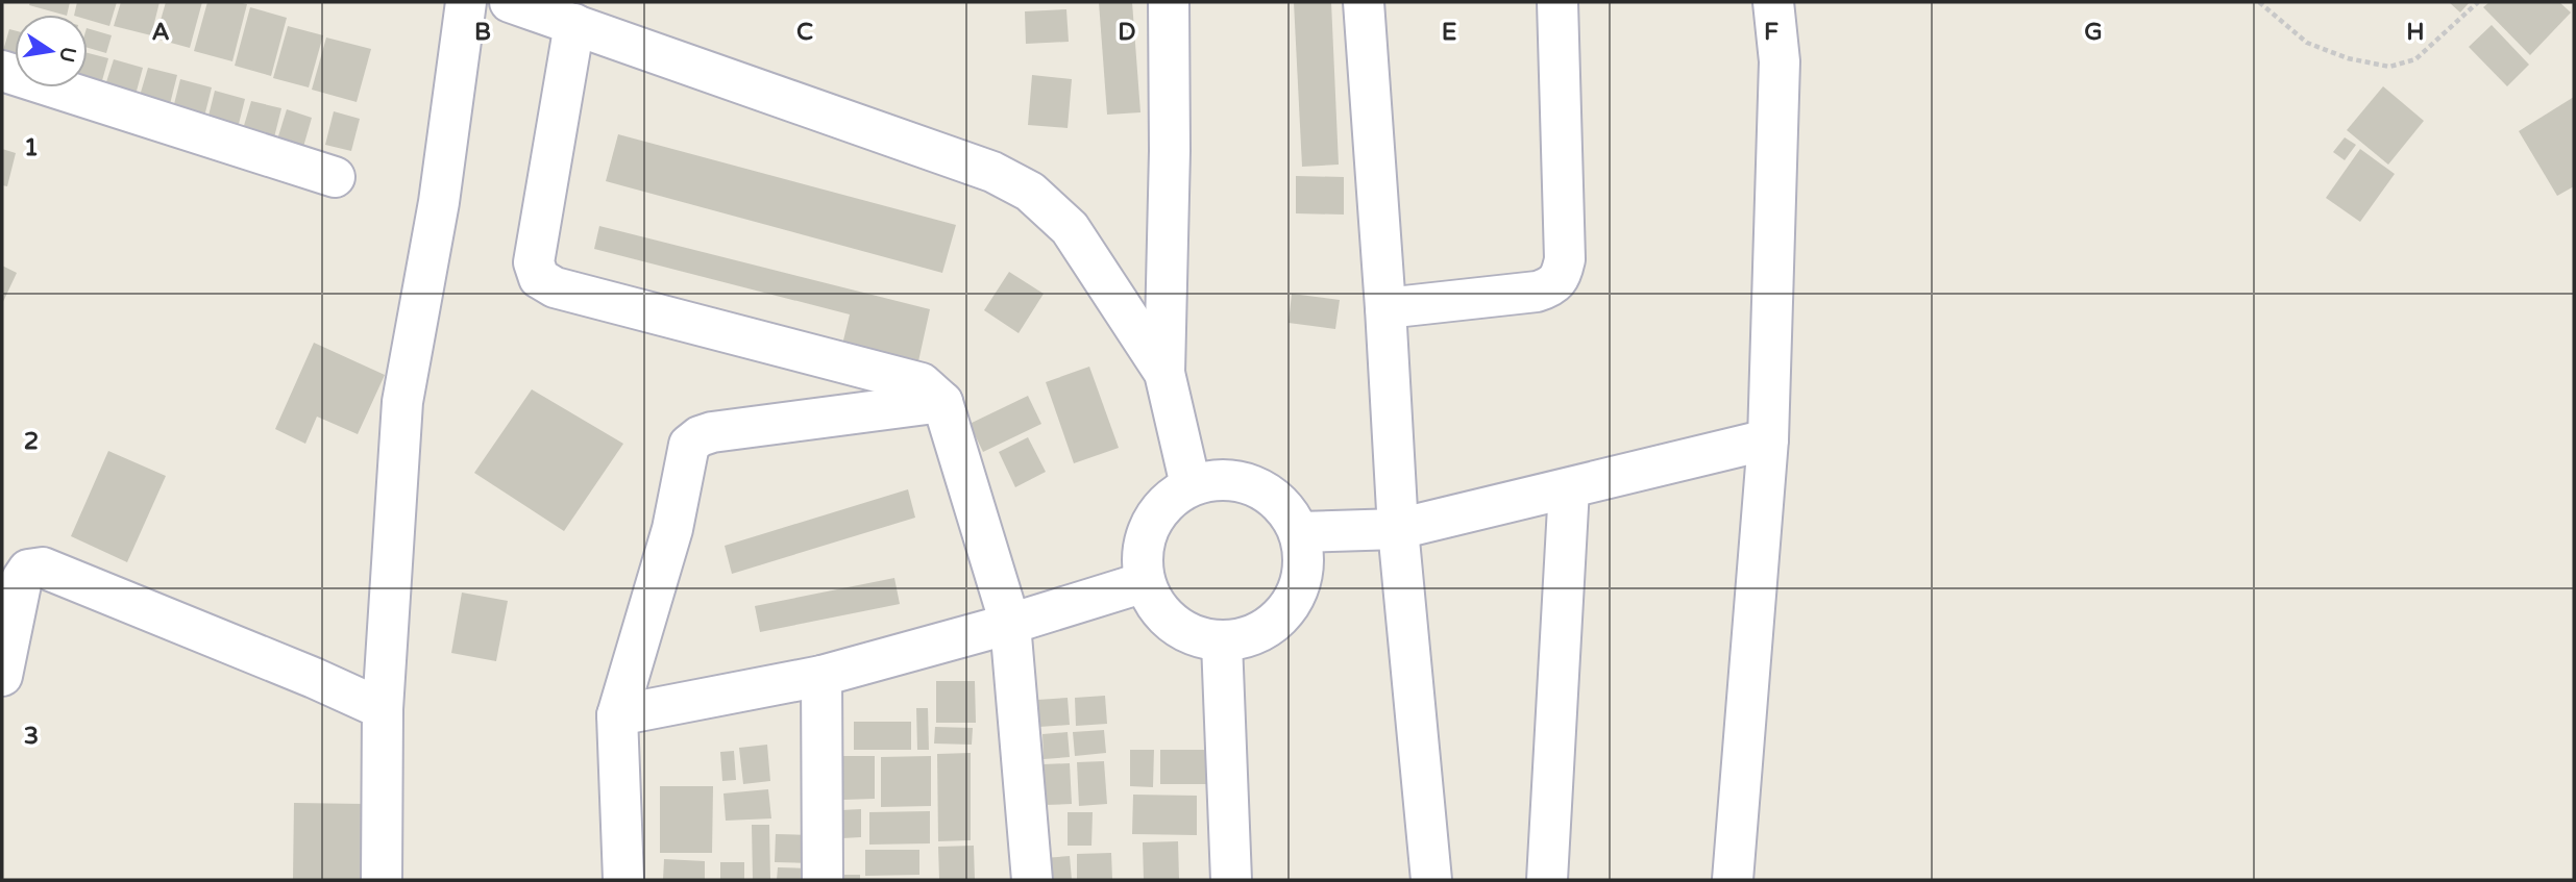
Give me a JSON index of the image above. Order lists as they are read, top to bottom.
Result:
{
  "north": "right",
  "grid": {
    "columns": [
      "A",
      "B",
      "C",
      "D",
      "E",
      "F",
      "G",
      "H"
    ],
    "rows": ["1", "2", "3"]
  }
}
